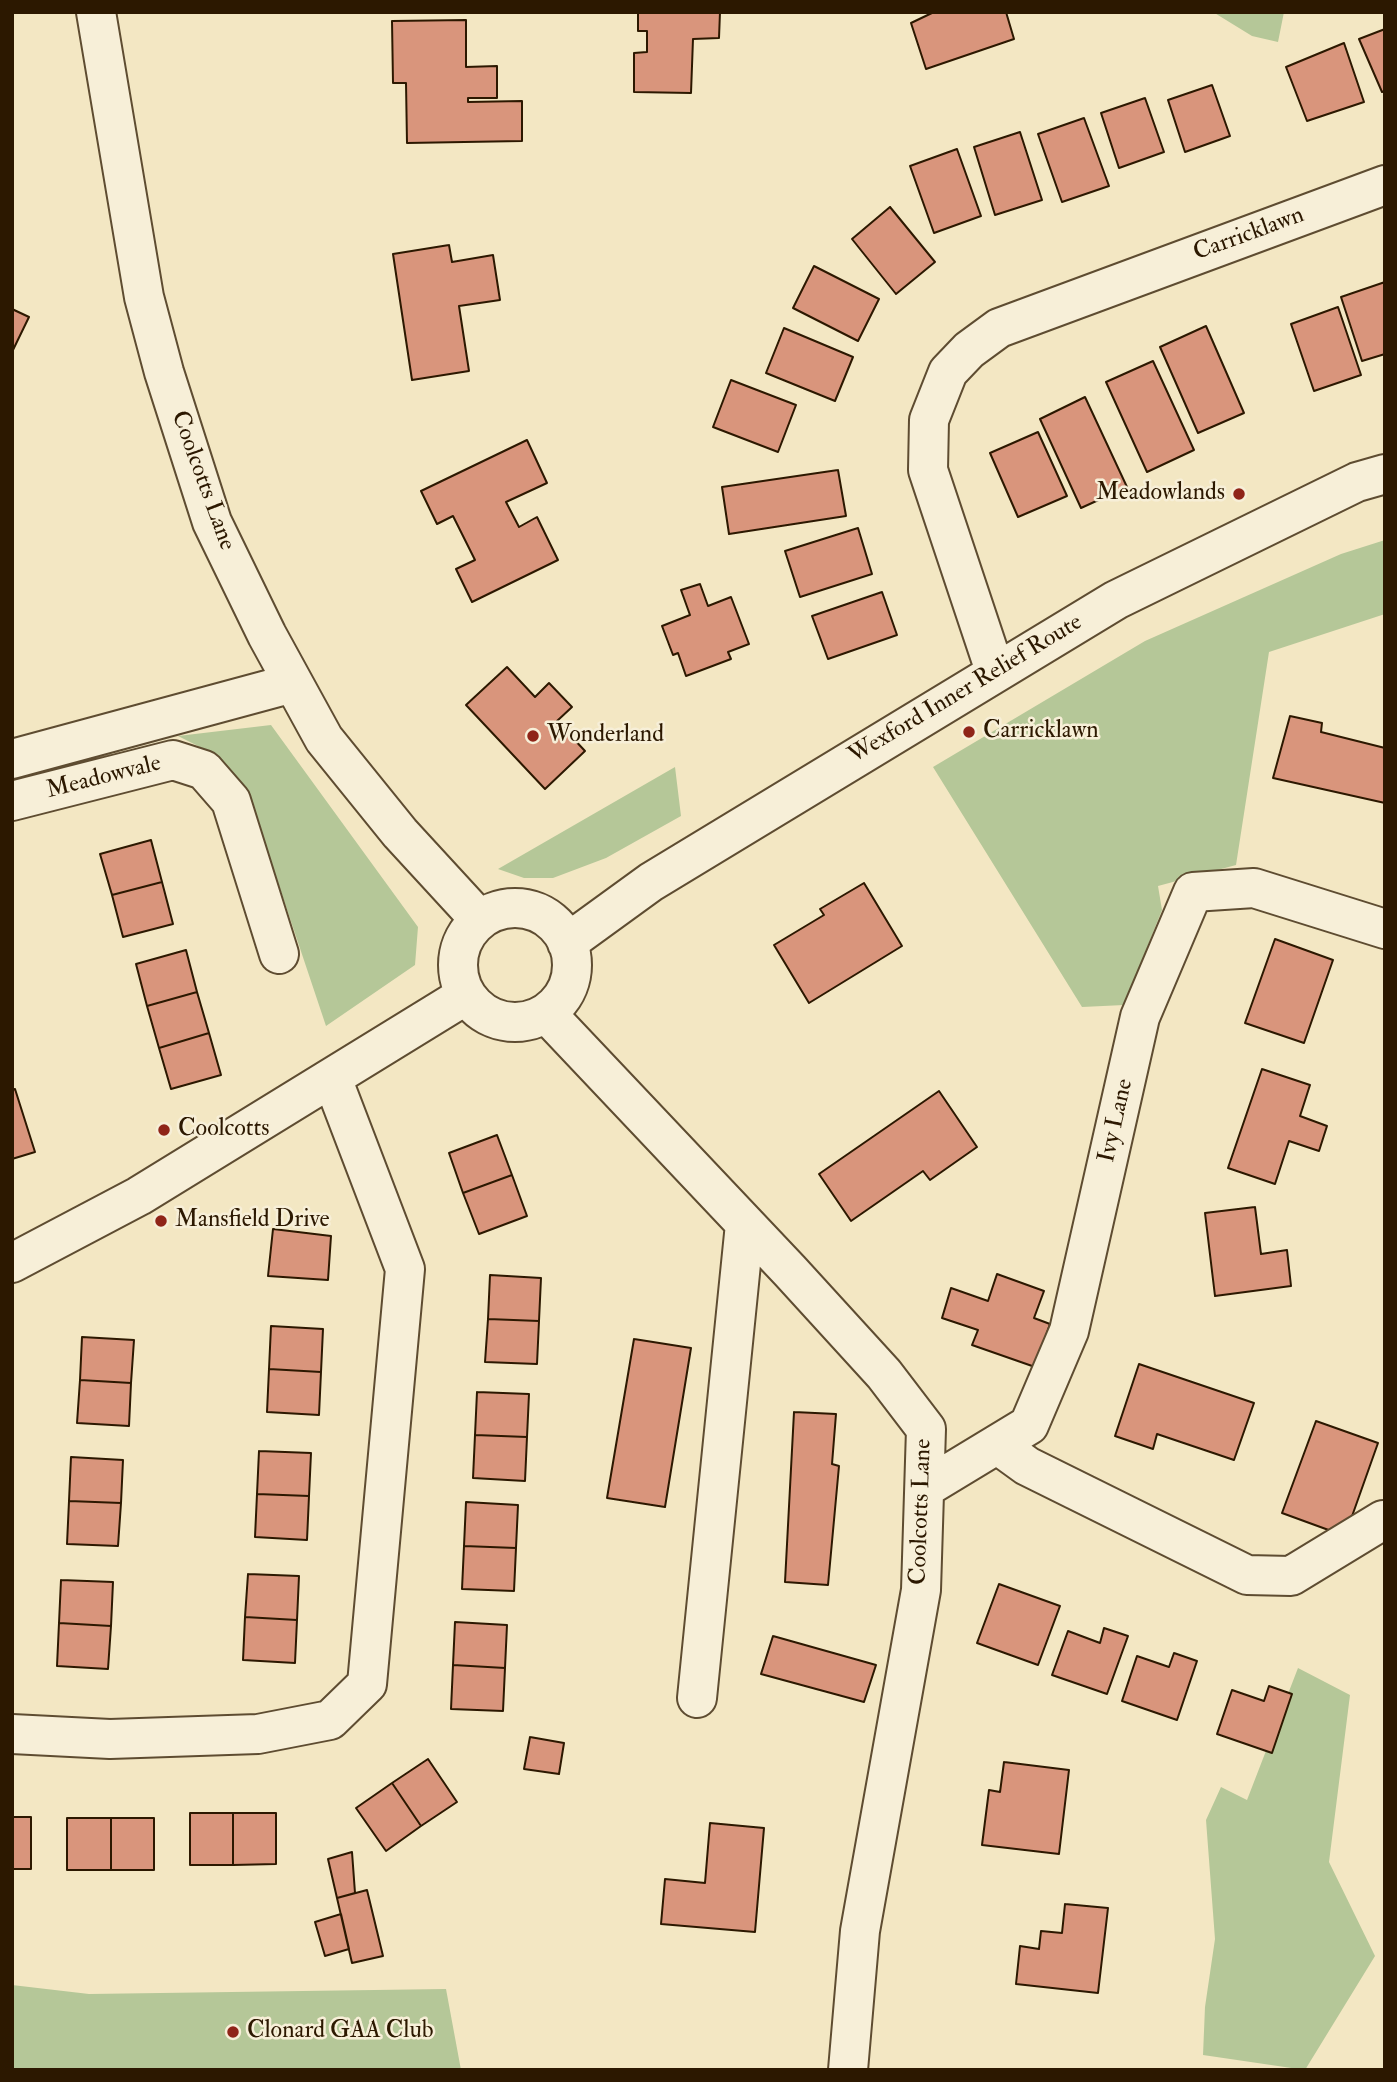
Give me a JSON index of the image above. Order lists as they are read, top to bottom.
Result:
{
  "streets": {
    "street": [
      "Carricklawn",
      "Coolcotts Lane",
      "Wexford Inner Relief Route",
      "Meadowvale",
      "Ivy Lane"
    ]
  },
  "crossings": [
    ["Carricklawn", "Wexford Inner Relief Route"],
    ["Coolcotts Lane", "Wexford Inner Relief Route"],
    ["Coolcotts Lane", "Ivy Lane"]
  ],
  "places": [
    "Meadowlands",
    "Carricklawn",
    "Wonderland",
    "Coolcotts",
    "Mansfield Drive",
    "Clonard GAA Club"
  ]
}
